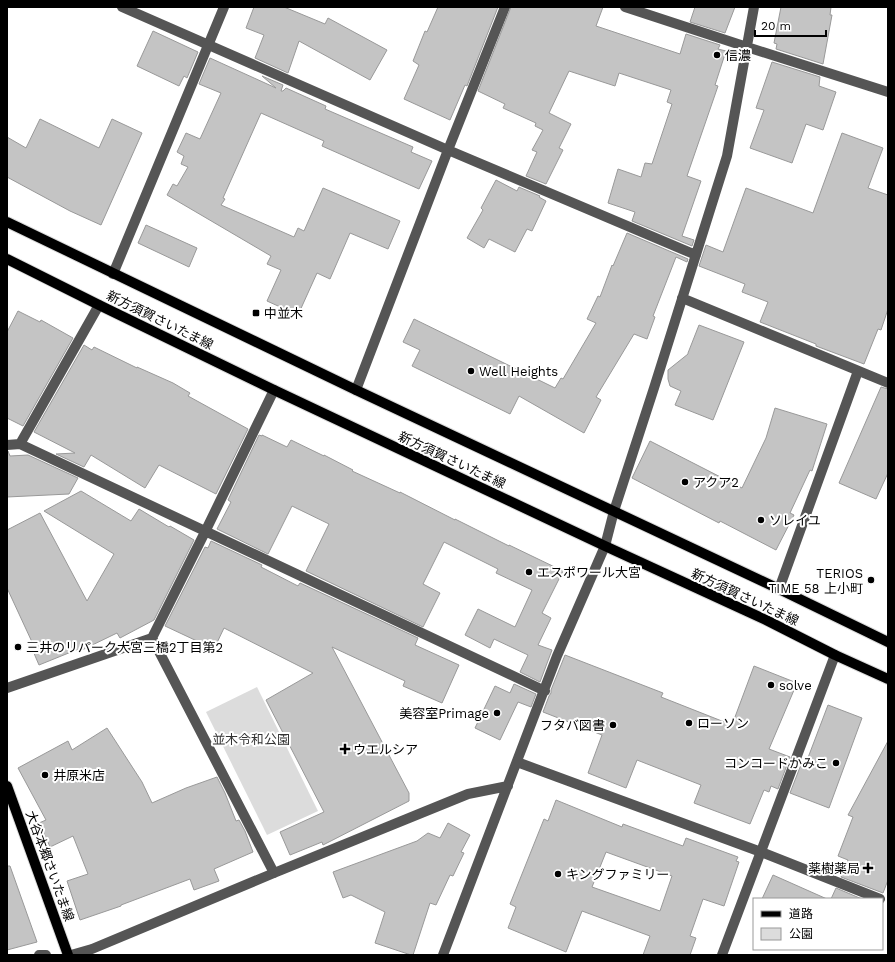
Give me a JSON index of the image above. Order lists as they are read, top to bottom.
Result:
{
  "streets": {
    "main road": ["新方須賀さいたま線", "大谷本郷さいたま線"]
  },
  "parks": ["並木令和公園"],
  "places": {
    "other": [
      "信濃",
      "Well Heights",
      "アクア2",
      "ソレイユ",
      "エスポワール大宮",
      "TERIOS TIME 58 上小町",
      "三井のリパーク大宮三橋2丁目第2",
      "solve",
      "美容室Primage",
      "ローソン",
      "フタバ図書",
      "コンコードかみこ",
      "井原米店",
      "キングファミリー"
    ],
    "transit": ["中並木"],
    "health": ["ウエルシア", "薬樹薬局"]
  },
  "legend": ["道路", "公園"],
  "scale_bar": "20 m"
}
